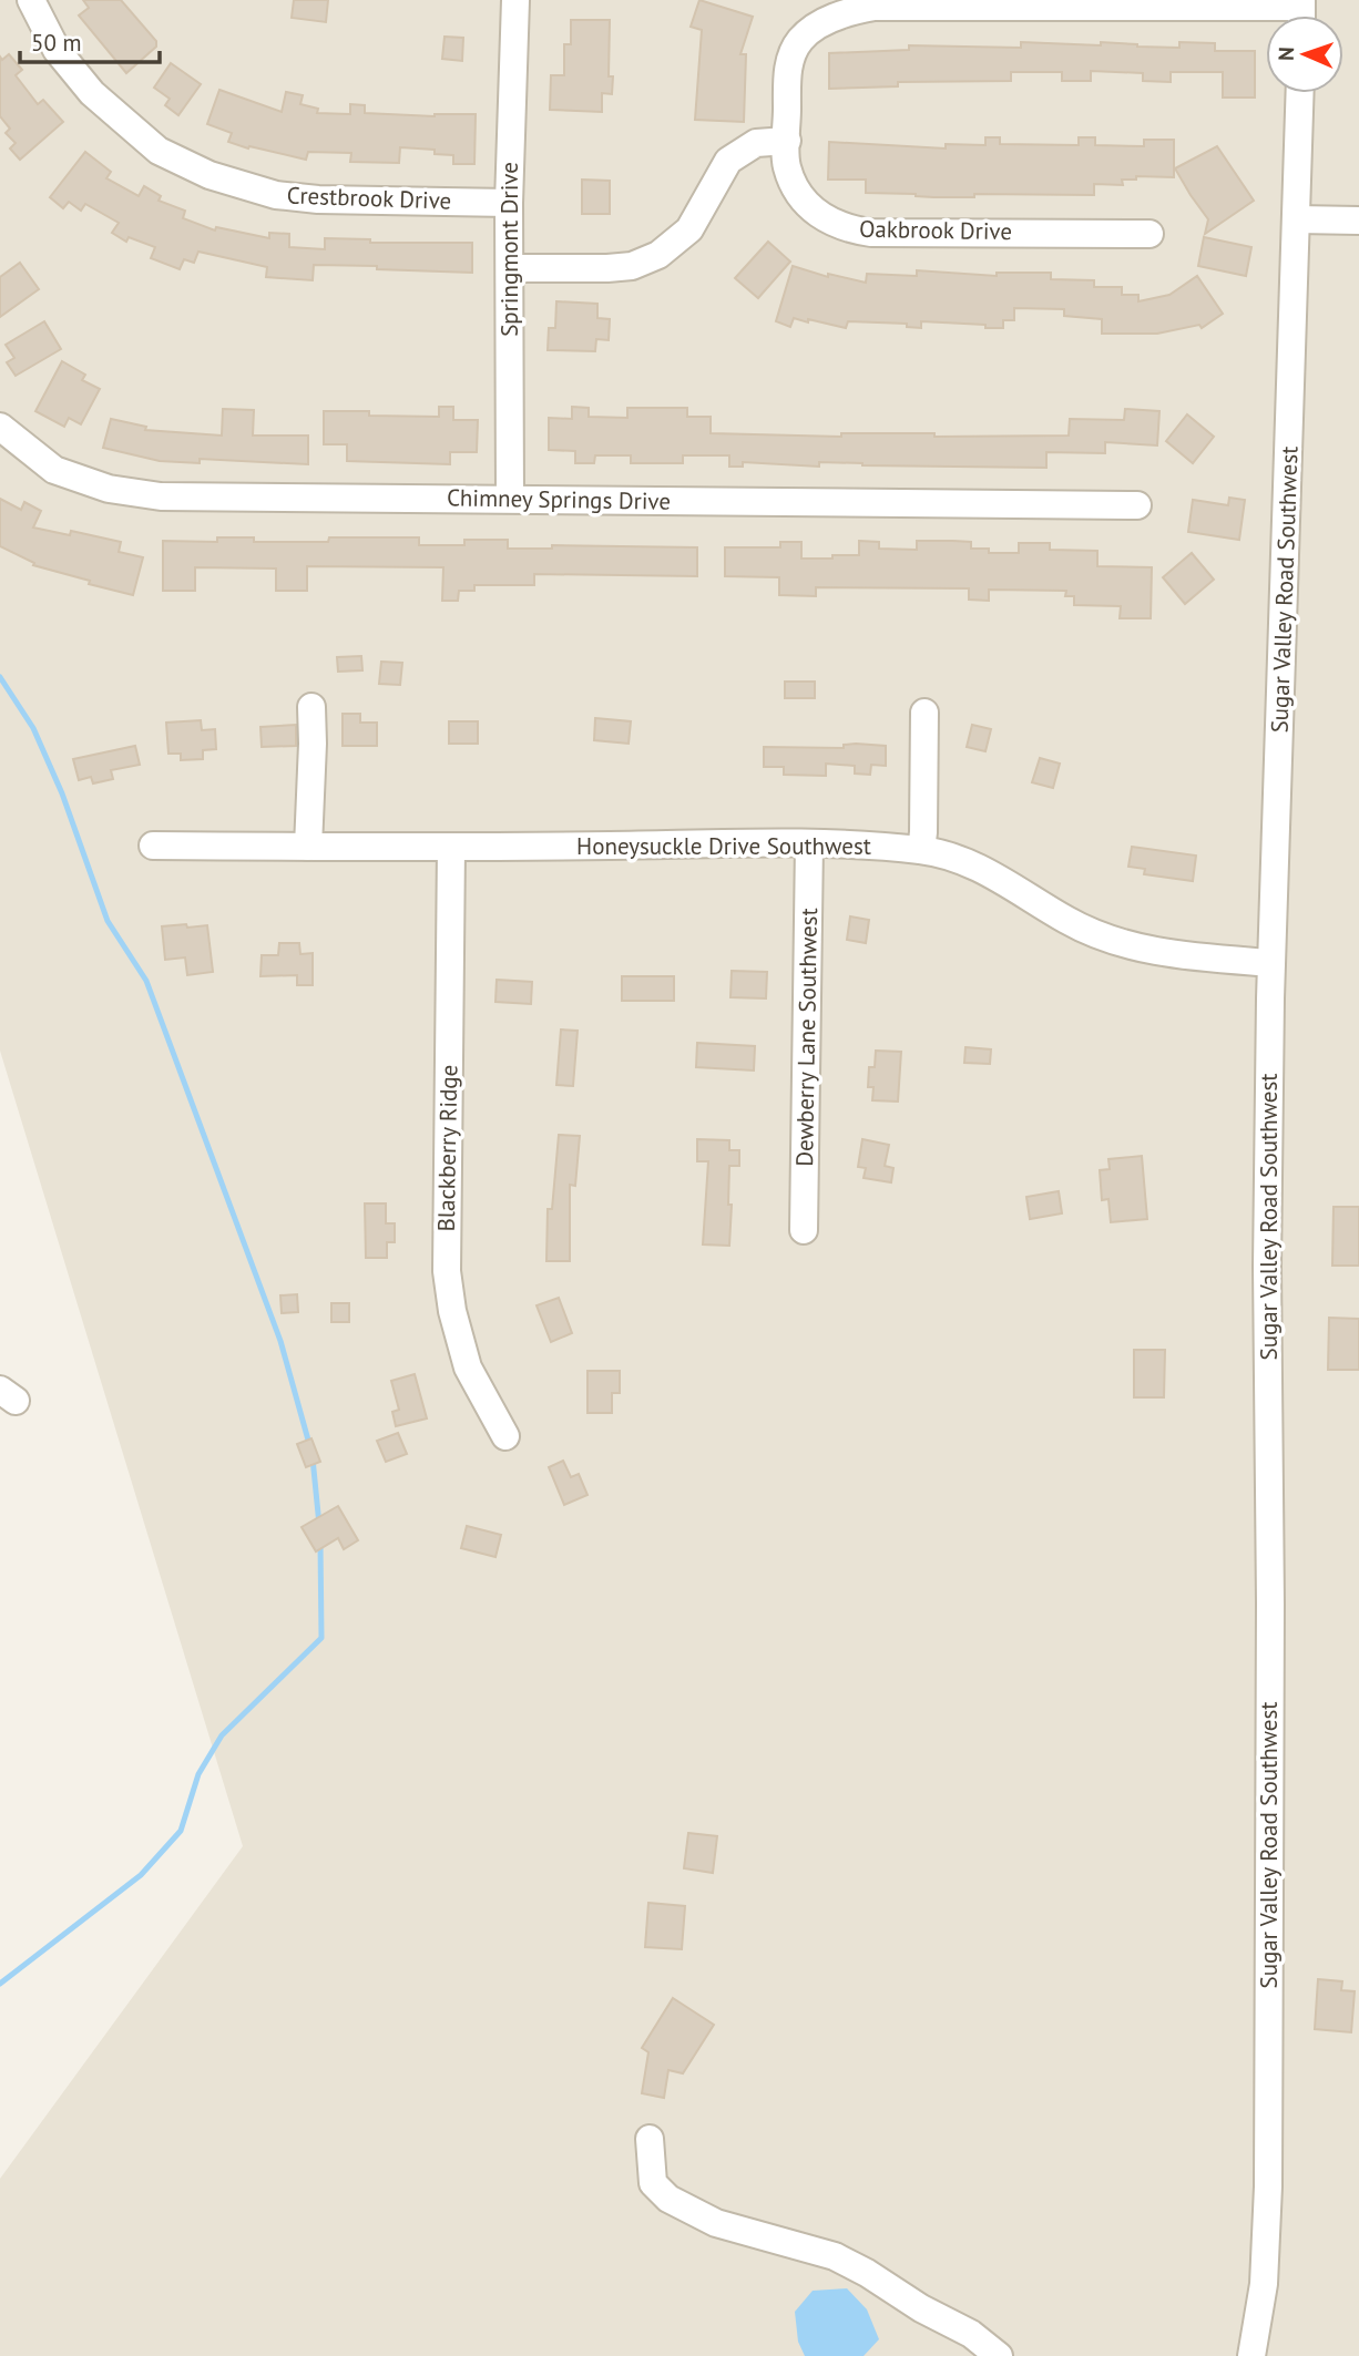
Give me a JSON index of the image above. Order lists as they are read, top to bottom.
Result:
{
  "streets": {
    "street": [
      "Crestbrook Drive",
      "Oakbrook Drive",
      "Springmont Drive",
      "Chimney Springs Drive",
      "Sugar Valley Road Southwest",
      "Honeysuckle Drive Southwest",
      "Dewberry Lane Southwest",
      "Blackberry Ridge"
    ]
  },
  "crossings": [
    ["Crestbrook Drive", "Springmont Drive"],
    ["Springmont Drive", "Chimney Springs Drive"],
    ["Sugar Valley Road Southwest", "Honeysuckle Drive Southwest"],
    ["Honeysuckle Drive Southwest", "Dewberry Lane Southwest"],
    ["Honeysuckle Drive Southwest", "Blackberry Ridge"]
  ],
  "scale_bar": "50 m",
  "north": "left"
}
